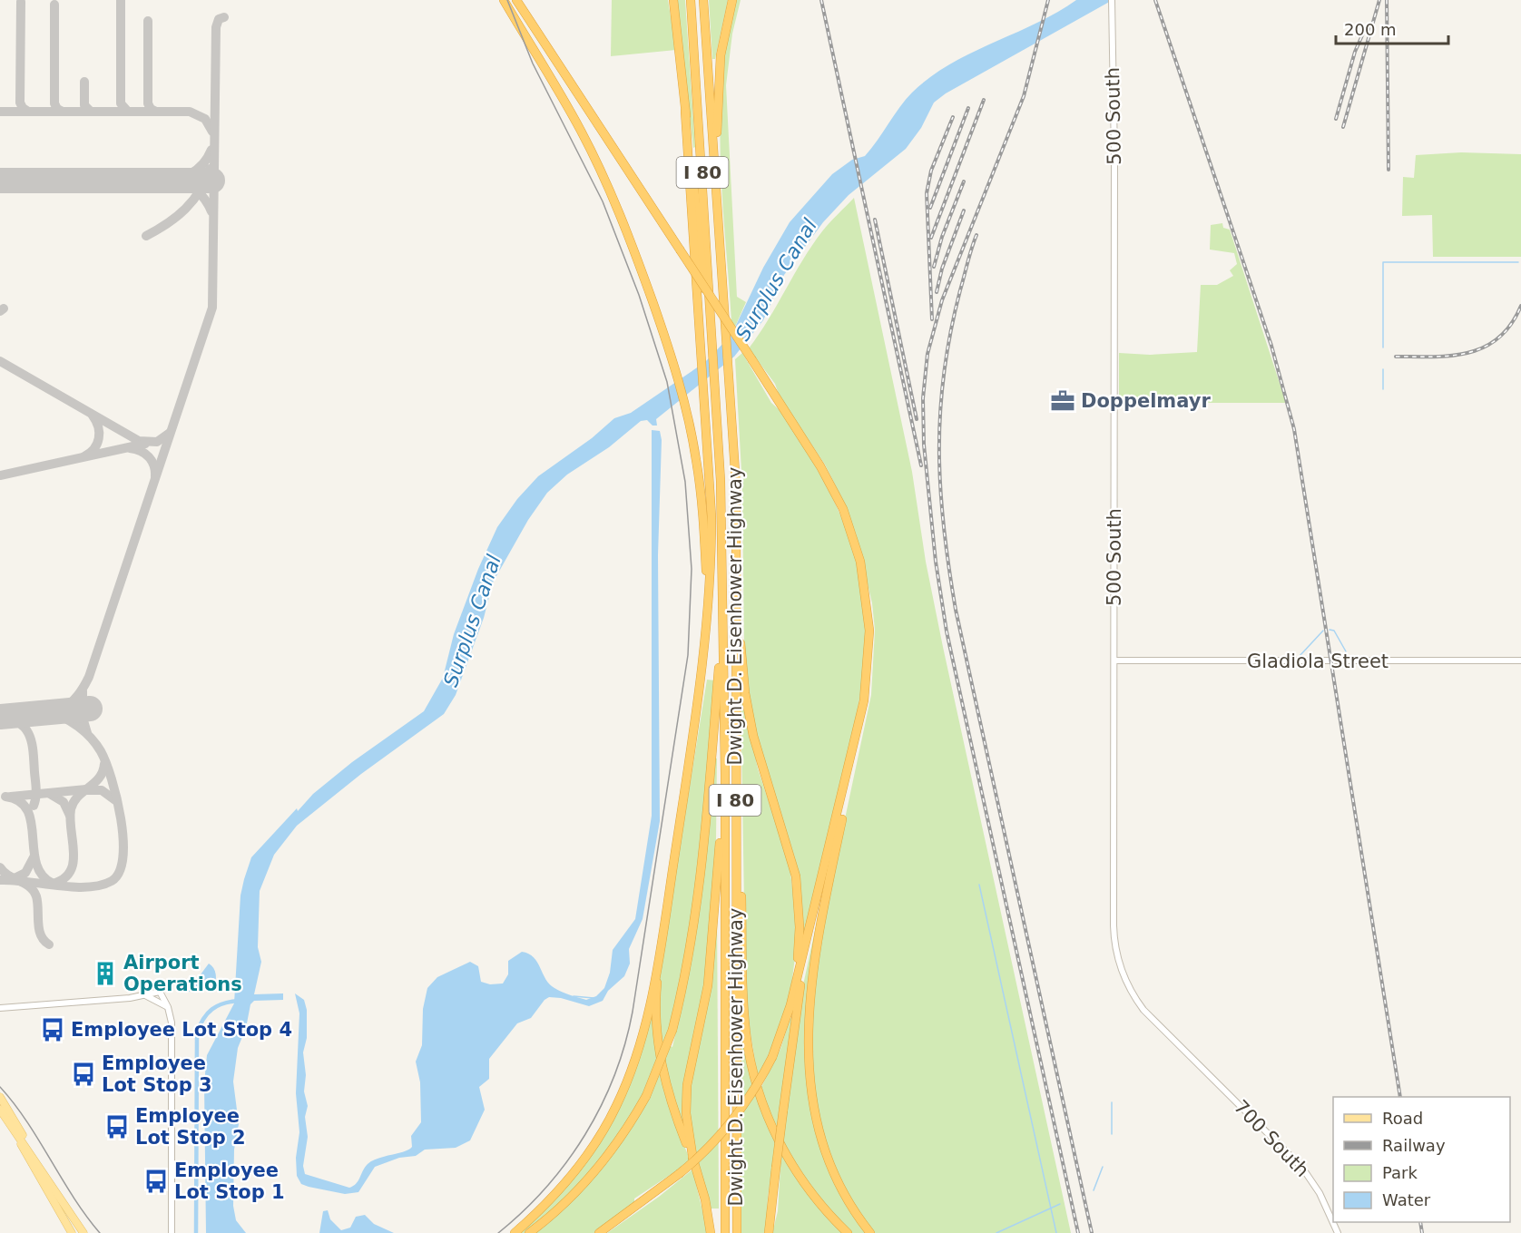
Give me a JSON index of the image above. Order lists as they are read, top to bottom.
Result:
{
  "streets": {
    "highway": ["I 80", "Dwight D. Eisenhower Highway"],
    "street": ["500 South", "Gladiola Street", "700 South"]
  },
  "crossings": [
    ["500 South", "Gladiola Street"],
    ["500 South", "700 South"]
  ],
  "water": ["Surplus Canal"],
  "places": {
    "office": ["Doppelmayr"],
    "building": ["Airport Operations"],
    "bus stop": [
      "Employee Lot Stop 4",
      "Employee Lot Stop 3",
      "Employee Lot Stop 2",
      "Employee Lot Stop 1"
    ]
  },
  "legend": [
    "Road",
    "Railway",
    "Park",
    "Water"
  ],
  "scale_bar": "200 m"
}
